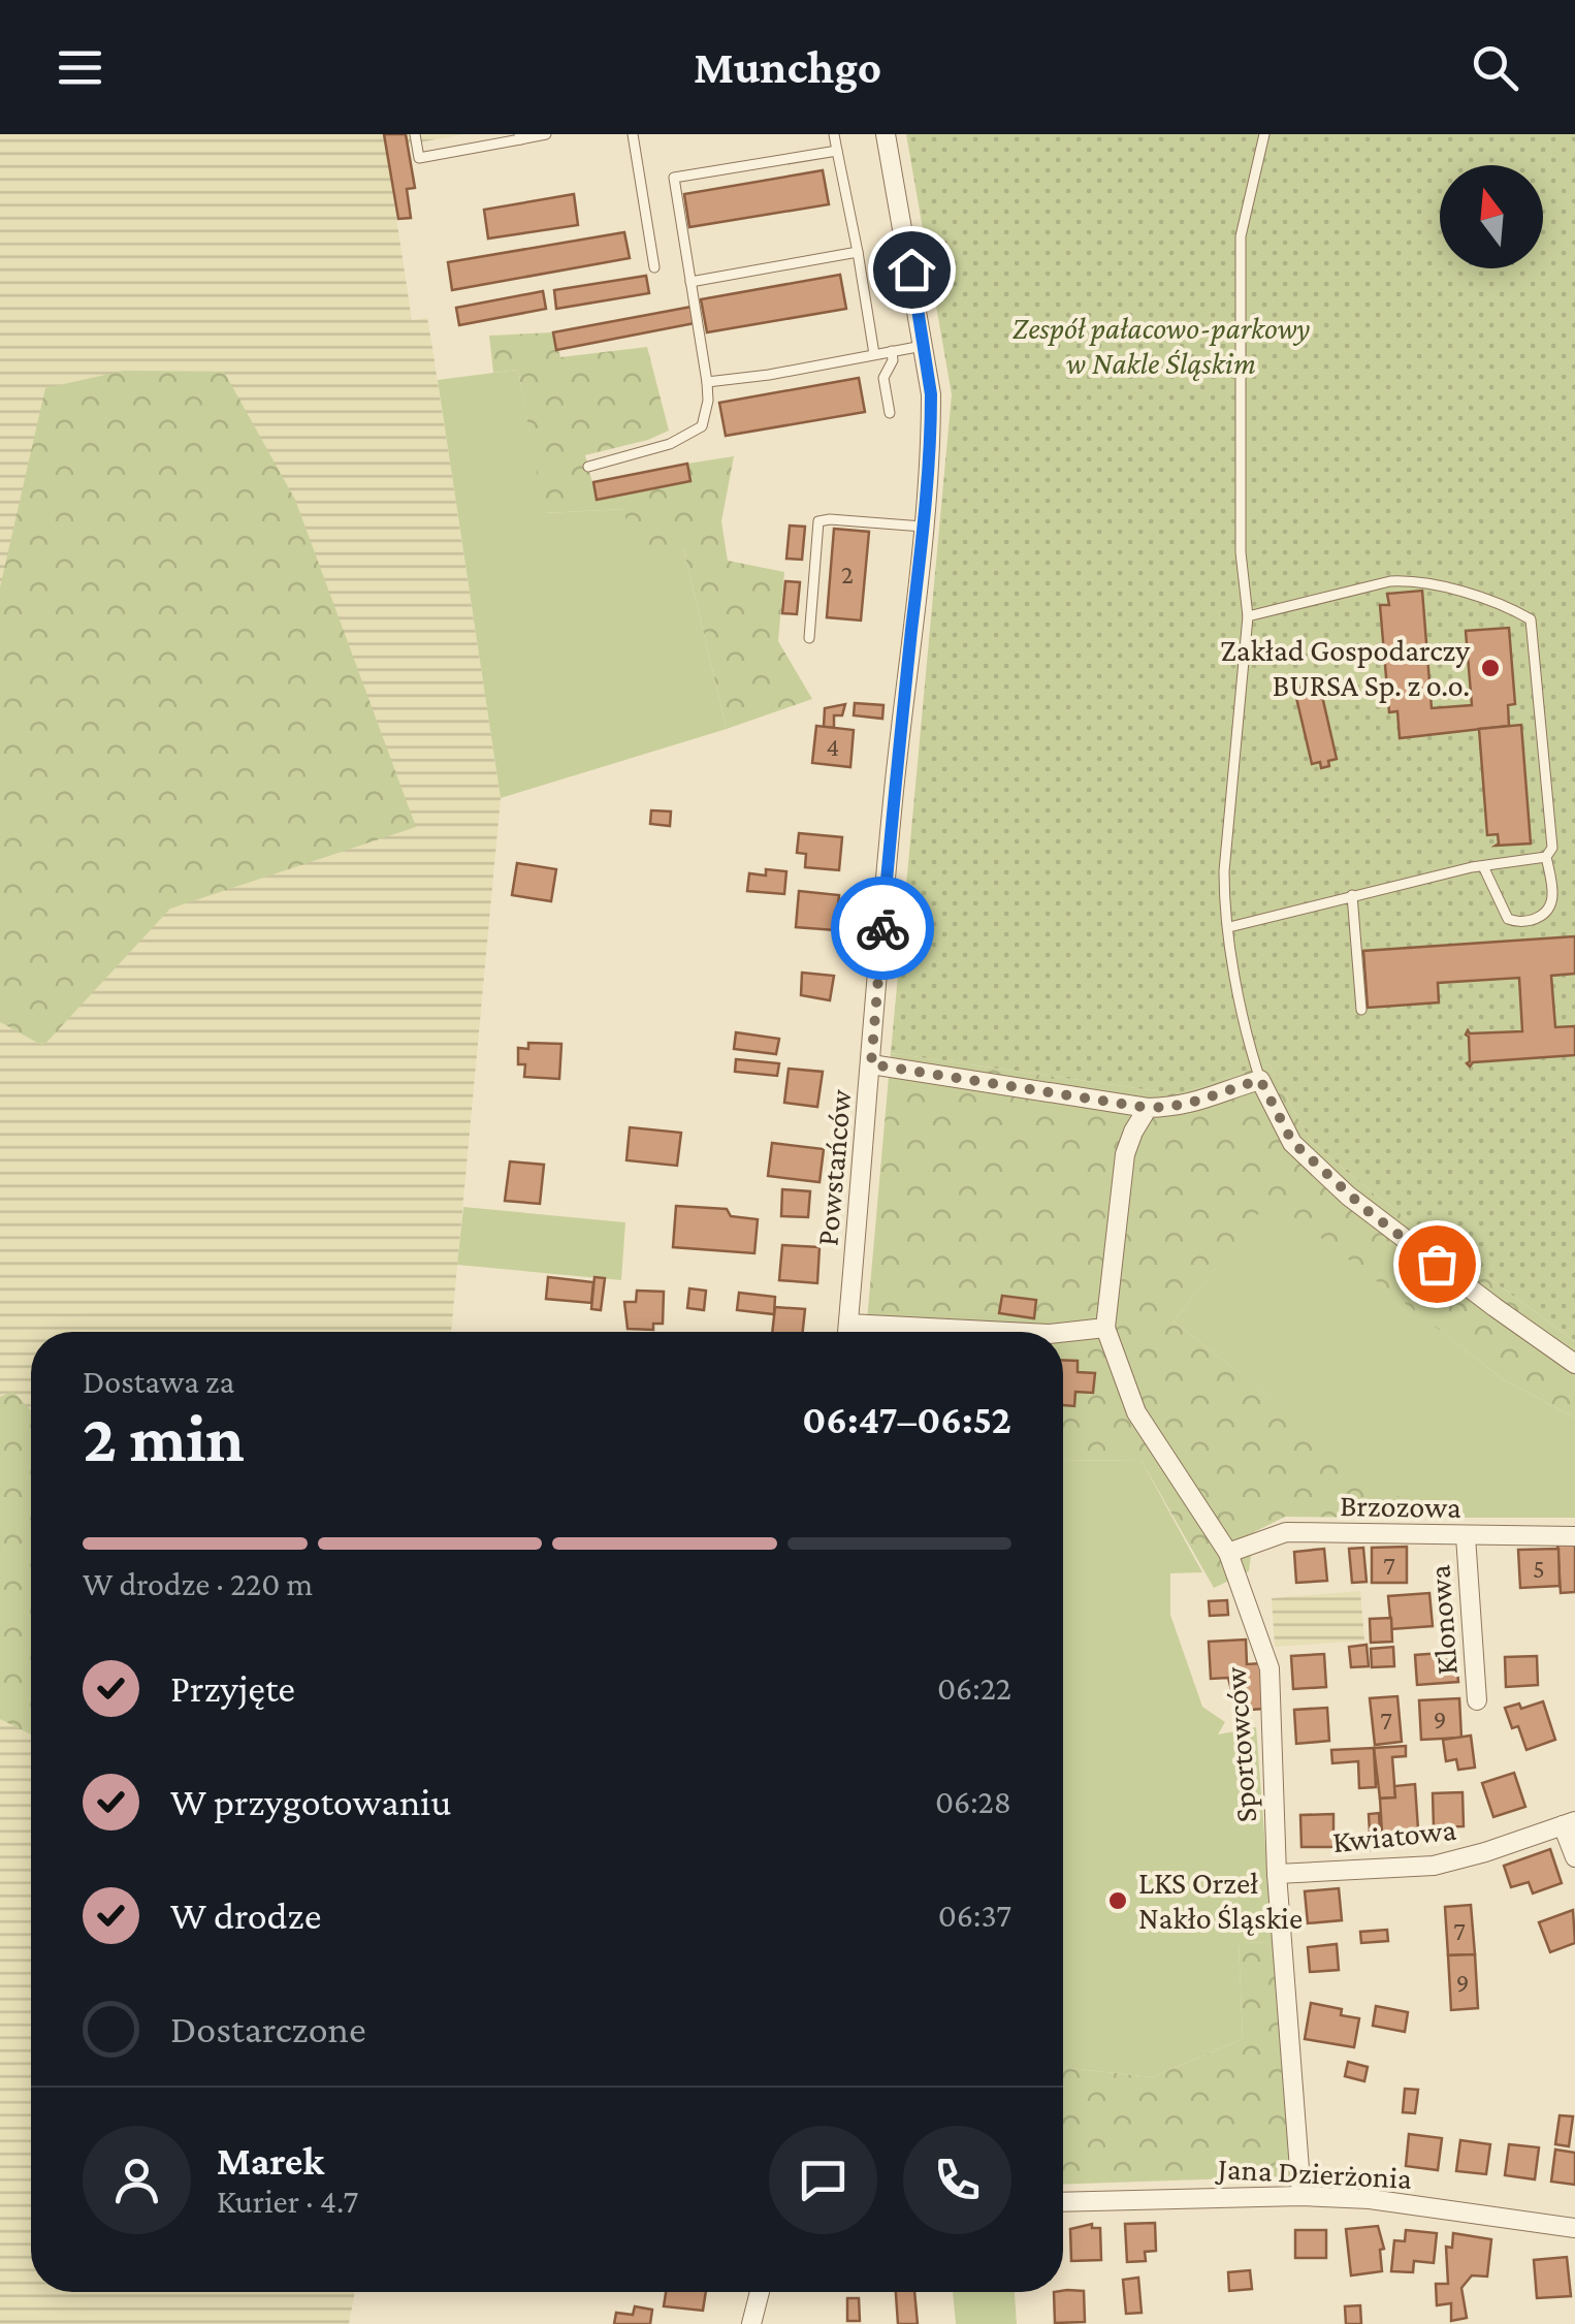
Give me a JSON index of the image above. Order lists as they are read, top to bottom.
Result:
{
  "streets": {
    "street": [
      "Powstańców",
      "Brzozowa",
      "Klonowa",
      "Sportowców",
      "Kwiatowa",
      "Jana Dzierżonia"
    ]
  },
  "crossings": [
    ["Brzozowa", "Klonowa"],
    ["Brzozowa", "Sportowców"],
    ["Sportowców", "Kwiatowa"],
    ["Sportowców", "Jana Dzierżonia"]
  ],
  "parks": ["Zespół pałacowo-parkowy w Nakle Śląskim"],
  "places": ["Zakład Gospodarczy BURSA Sp. z o.o.", "LKS Orzeł Nakło Śląskie"],
  "house_numbers": [
    "2",
    "4",
    "7",
    "5",
    "9",
    "7",
    "7",
    "9"
  ],
  "north": "top",
  "page": {
    "header": "Munchgo",
    "heading": ["2 min", "Dostawa za", "06:47–06:52"],
    "panel": ["Marek", "Kurier · 4.7"],
    "bar": "W drodze · 220 m",
    "list": [
      ["Przyjęte", "06:22"],
      ["W przygotowaniu", "06:28"],
      ["W drodze", "06:37"],
      "Dostarczone"
    ]
  }
}
